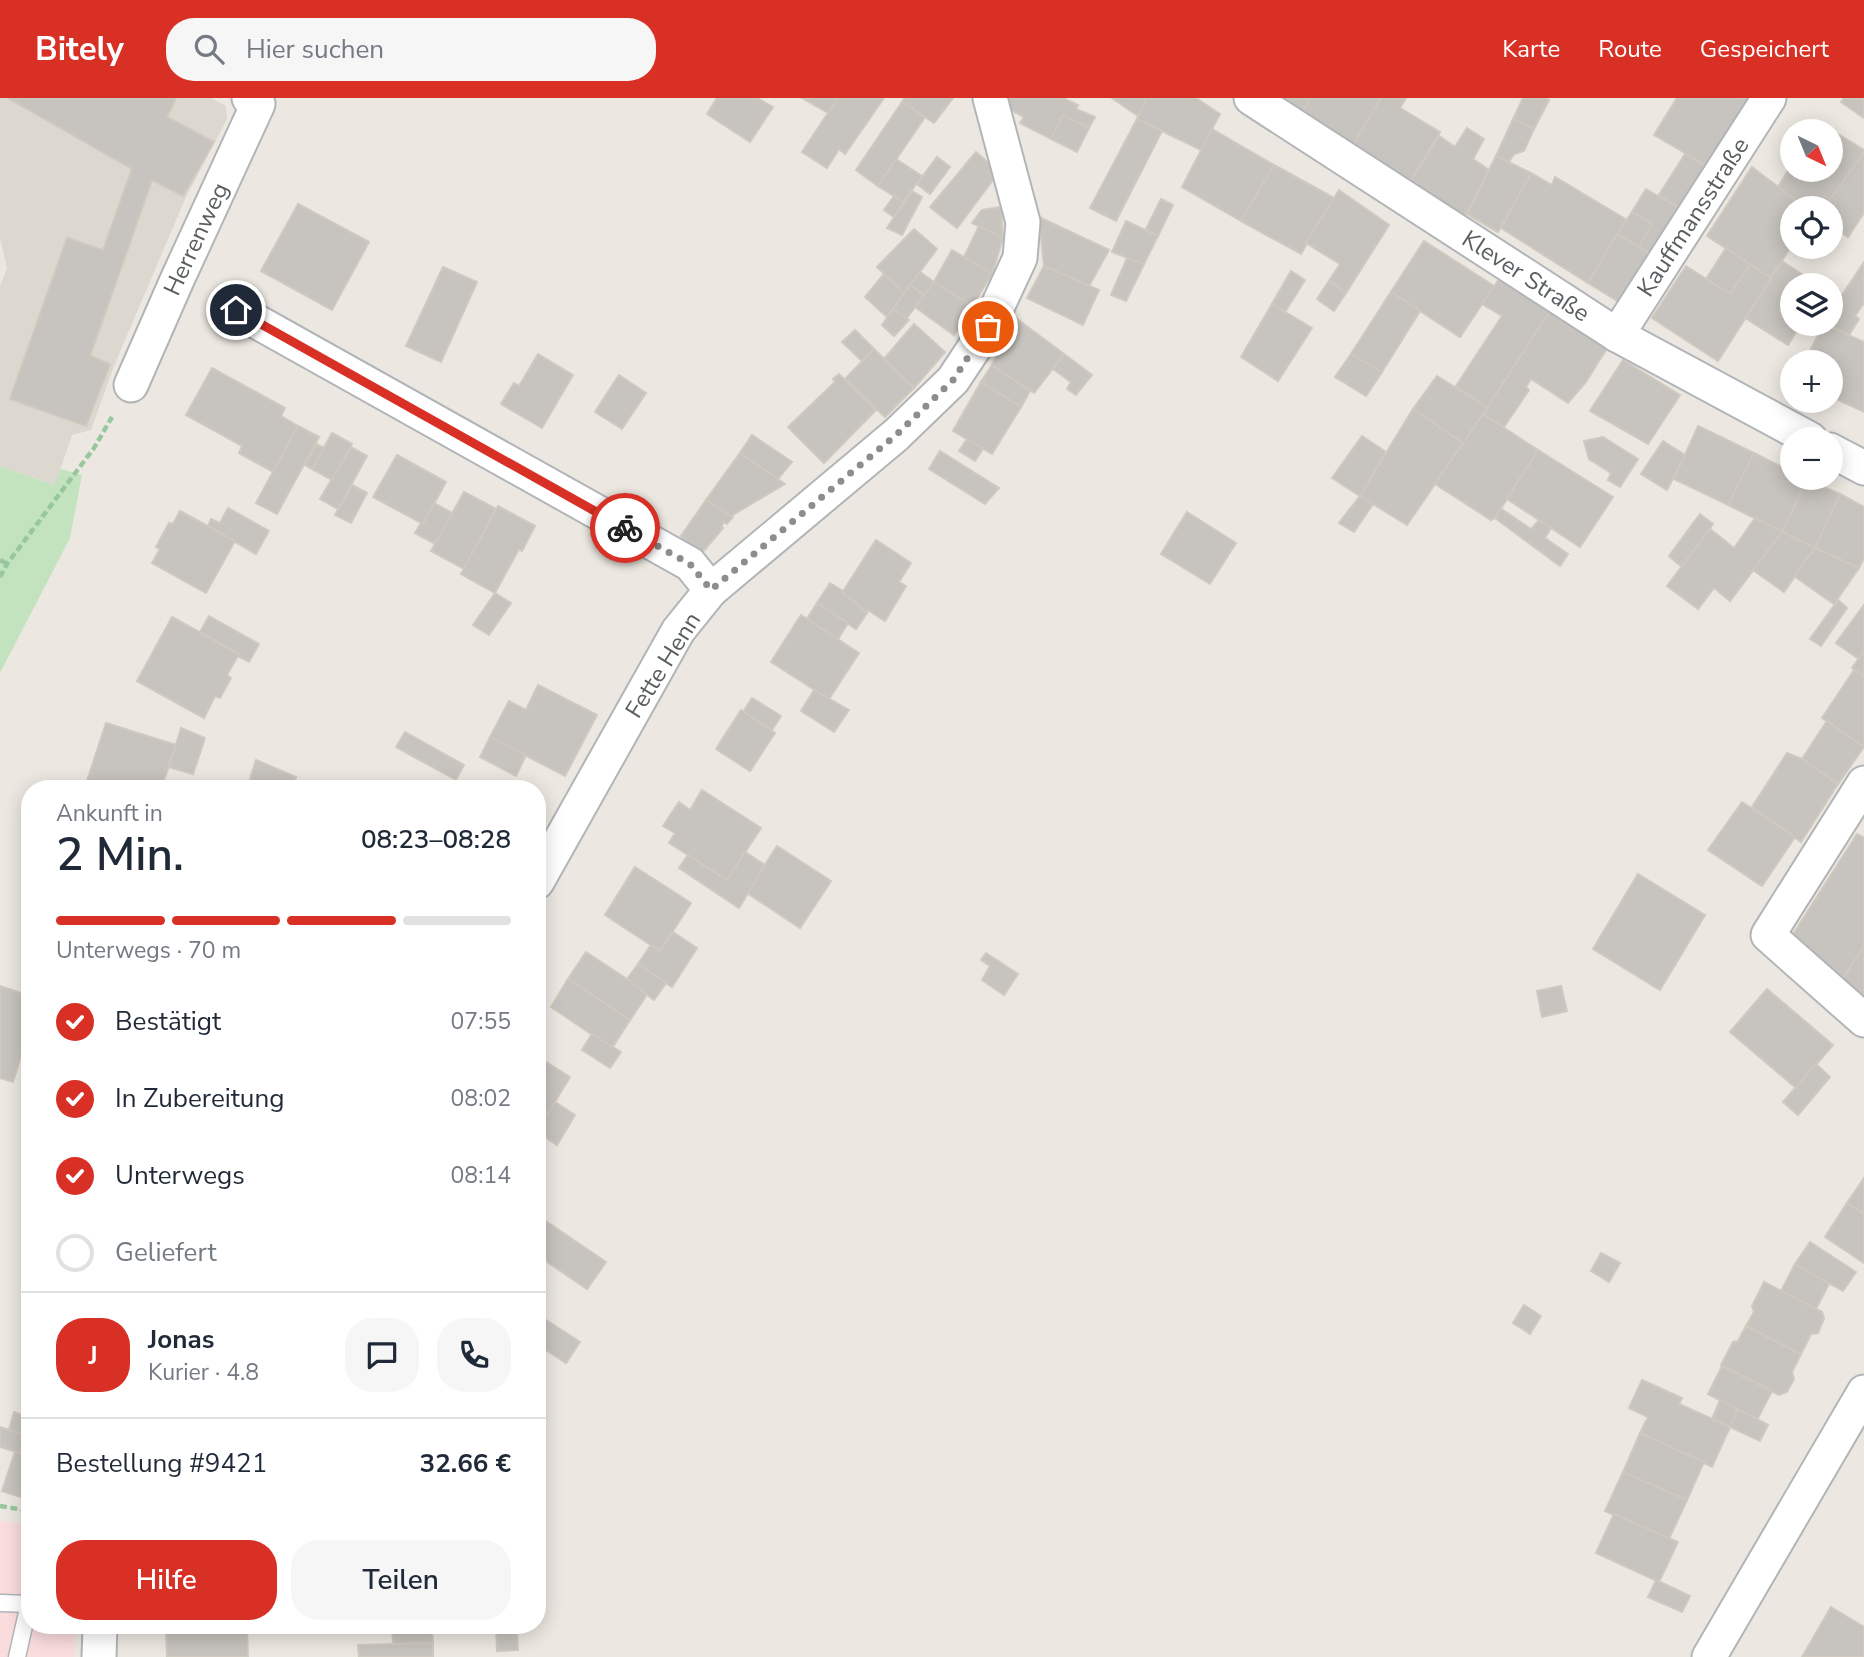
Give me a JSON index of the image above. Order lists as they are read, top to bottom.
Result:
{
  "streets": {
    "street": [
      "Kauffmansstraße",
      "Herrenweg",
      "Klever Straße",
      "Fette Henn"
    ]
  },
  "crossings": [
    ["Kauffmansstraße", "Klever Straße"]
  ],
  "north": "bottom right",
  "page": {
    "header": "Bitely",
    "search": "Hier suchen",
    "nav": ["Karte", "Route", "Gespeichert"],
    "map_buttons": ["+", "−"],
    "heading": ["2 Min.", "Ankunft in", "08:23–08:28"],
    "panel": [
      "Jonas",
      "Kurier · 4.8",
      "Bestellung #9421",
      "32.66 €"
    ],
    "bar": "Unterwegs · 70 m",
    "list": [
      ["Bestätigt", "07:55"],
      ["In Zubereitung", "08:02"],
      ["Unterwegs", "08:14"],
      "Geliefert"
    ],
    "round": "J",
    "buttons": ["Hilfe", "Teilen"]
  }
}
